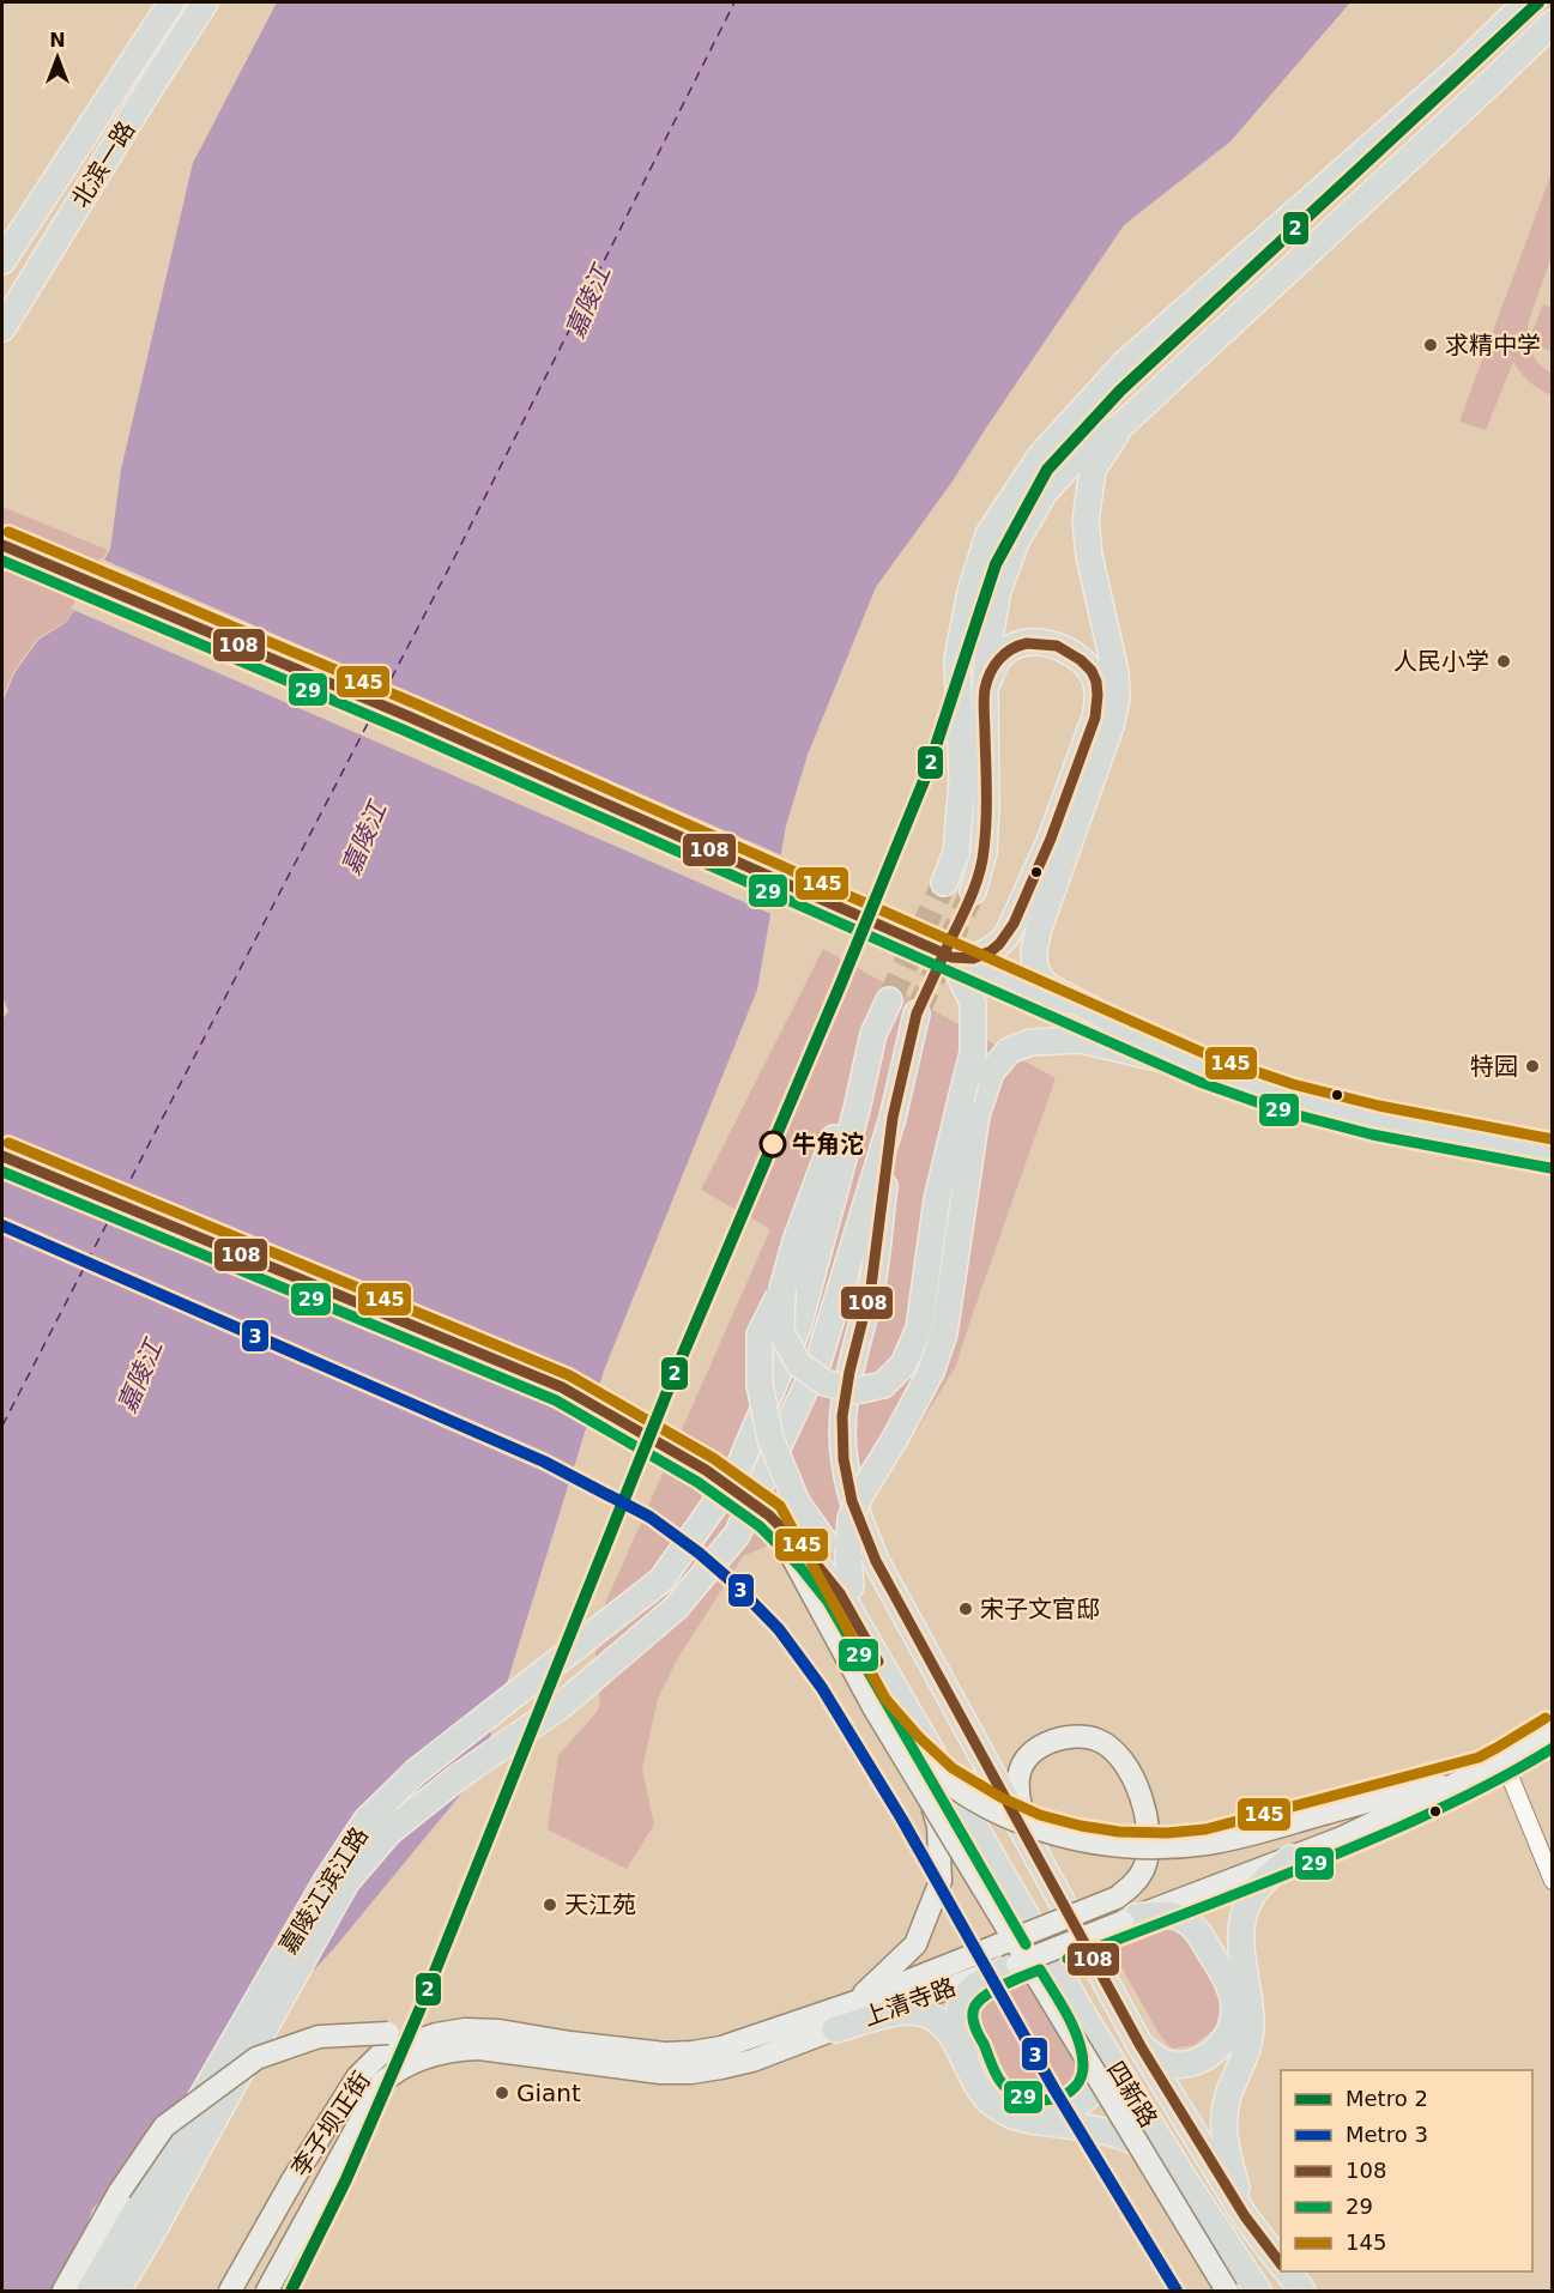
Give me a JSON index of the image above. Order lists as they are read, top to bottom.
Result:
{
  "streets": {
    "main road": [
      "北滨一路",
      "嘉陵江滨江路",
      "上清寺路",
      "四新路",
      "李子坝正街"
    ]
  },
  "crossings": [
    ["嘉陵江滨江路", "四新路"],
    ["上清寺路", "四新路"],
    ["上清寺路", "李子坝正街"]
  ],
  "water": ["嘉陵江"],
  "places": [
    "求精中学",
    "人民小学",
    "特园",
    "牛角沱",
    "宋子文官邸",
    "天江苑",
    "Giant"
  ],
  "lines": [
    "metro line 2",
    "transit line 145",
    "transit line 108",
    "transit line 29",
    "metro line 3"
  ],
  "legend": [
    "Metro 2",
    "Metro 3",
    "108",
    "29",
    "145"
  ],
  "north": "top"
}
